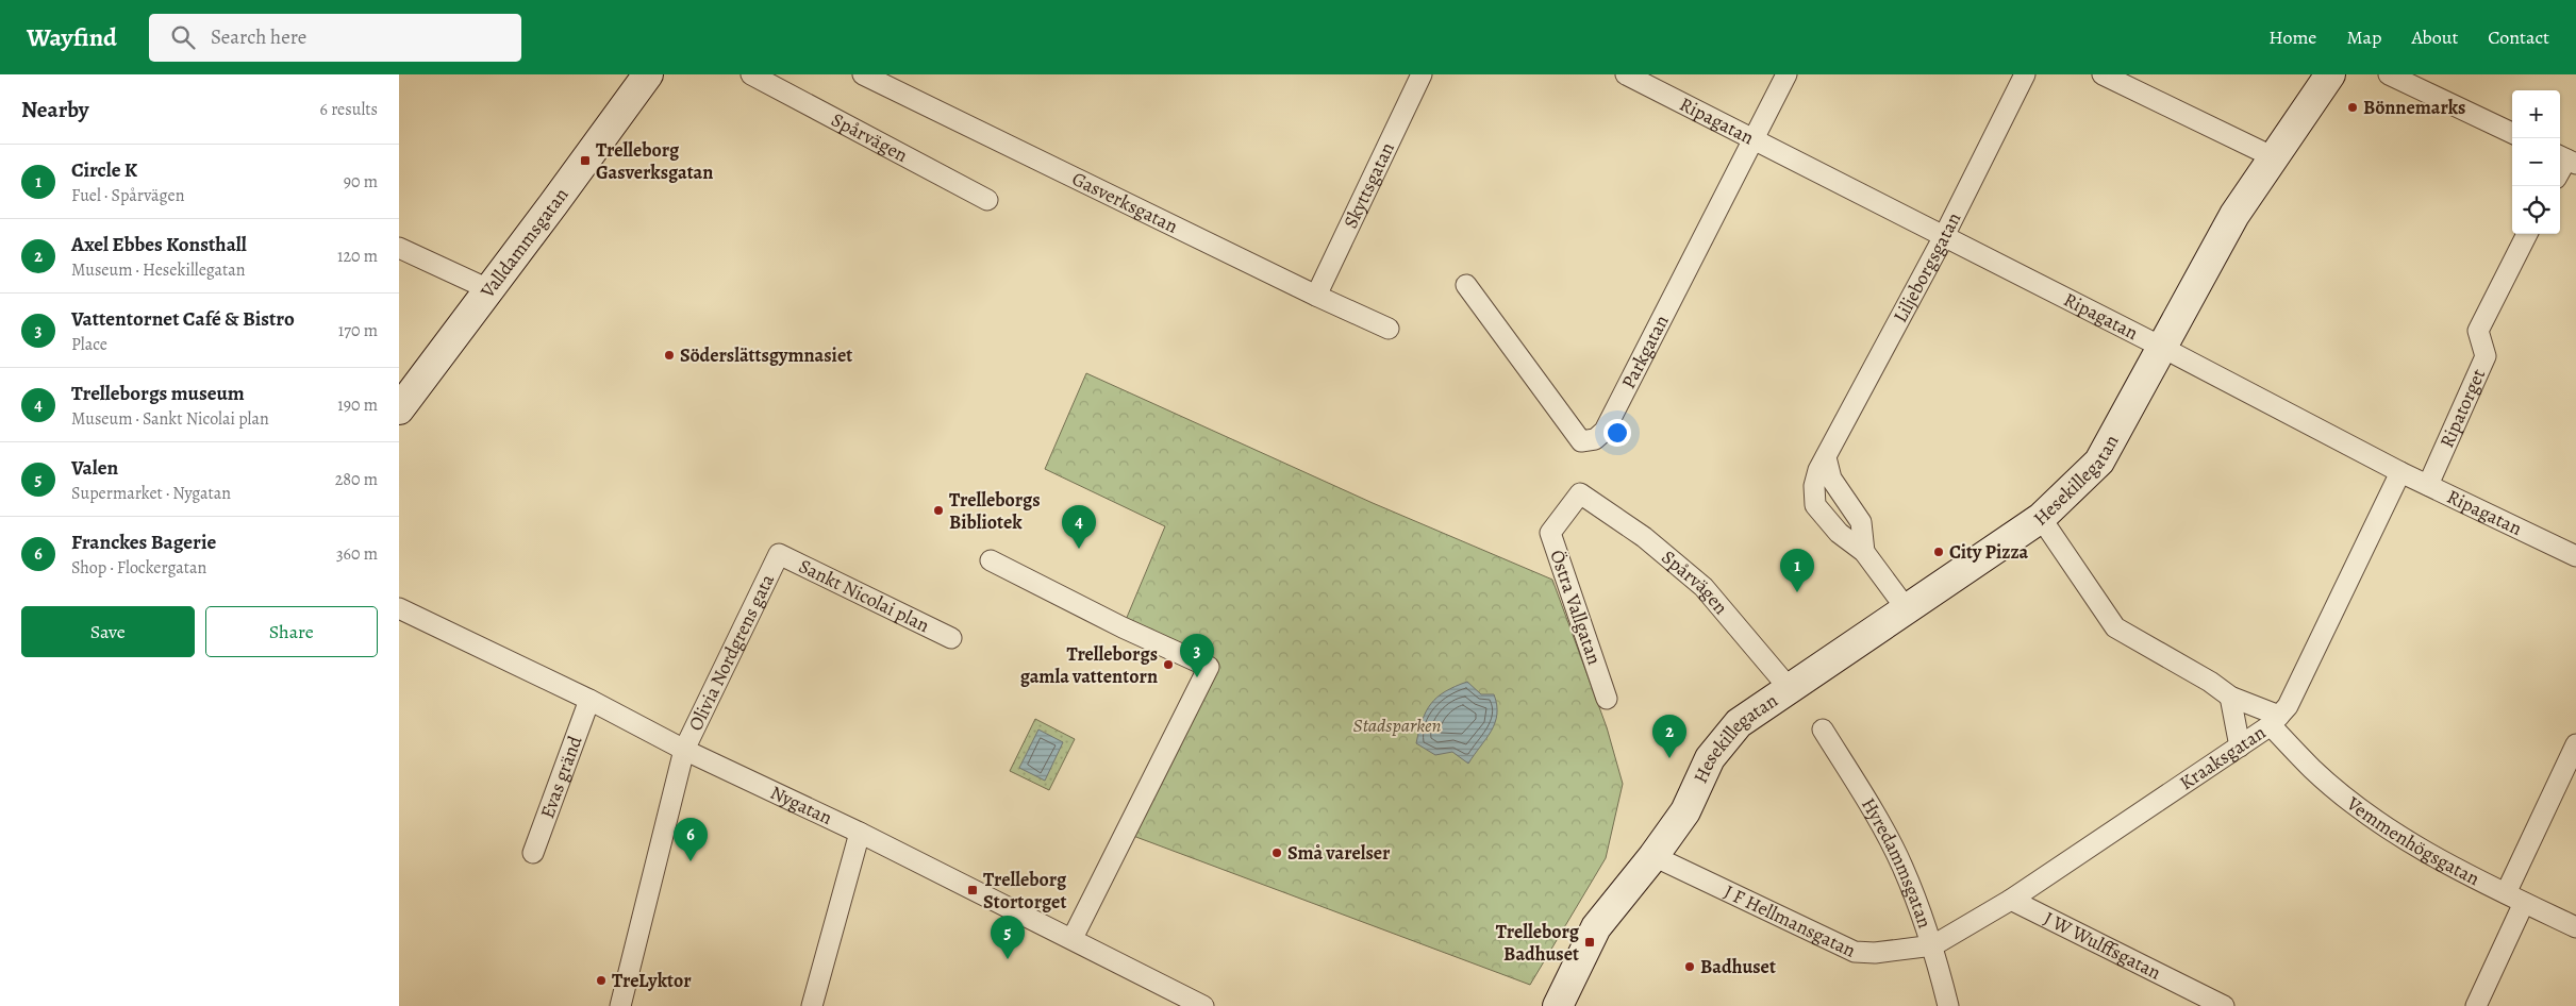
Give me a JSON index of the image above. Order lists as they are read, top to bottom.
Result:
{
  "streets": {
    "street": [
      "Ripagatan",
      "Spårvägen",
      "Skyttsgatan",
      "Gasverksgatan",
      "Valldammsgatan",
      "Liljeborgsgatan",
      "Parkgatan",
      "Ripatorget",
      "Hesekillegatan",
      "Sankt Nicolai plan",
      "Östra Vallgatan",
      "Olivia Nordgrens gata",
      "Kraaksgatan",
      "Evas gränd",
      "Nygatan",
      "Vemmenhögsgatan",
      "Hyredammsgatan",
      "J F Hellmansgatan",
      "J W Wulffsgatan"
    ]
  },
  "crossings": [
    ["Ripagatan", "Liljeborgsgatan"],
    ["Ripagatan", "Parkgatan"],
    ["Ripagatan", "Ripatorget"],
    ["Ripagatan", "Hesekillegatan"],
    ["Ripagatan", "Kraaksgatan"],
    ["Spårvägen", "Hesekillegatan"],
    ["Spårvägen", "Östra Vallgatan"],
    ["Skyttsgatan", "Gasverksgatan"],
    ["Liljeborgsgatan", "Hesekillegatan"],
    ["Hesekillegatan", "Vemmenhögsgatan"],
    ["Hesekillegatan", "J F Hellmansgatan"],
    ["Sankt Nicolai plan", "Olivia Nordgrens gata"],
    ["Olivia Nordgrens gata", "Nygatan"],
    ["Kraaksgatan", "Vemmenhögsgatan"],
    ["Kraaksgatan", "Hyredammsgatan"],
    ["Kraaksgatan", "J F Hellmansgatan"],
    ["Kraaksgatan", "J W Wulffsgatan"],
    ["Evas gränd", "Nygatan"],
    ["Hyredammsgatan", "J F Hellmansgatan"]
  ],
  "parks": ["Stadsparken"],
  "places": {
    "other": [
      "Bönnemarks",
      "Söderslättsgymnasiet",
      "Trelleborgs Bibliotek",
      "City Pizza",
      "Trelleborgs gamla vattentorn",
      "Små varelser",
      "Badhuset",
      "TreLyktor"
    ],
    "transit": ["Trelleborg Gasverksgatan", "Trelleborg Stortorget", "Trelleborg Badhuset"]
  },
  "page": {
    "header": "Wayfind",
    "search": "Search here",
    "nav": [
      "Home",
      "Map",
      "About",
      "Contact"
    ],
    "heading": ["Nearby", "6 results"],
    "map_buttons": ["+", "−"],
    "list": [
      {
        "mark": "1",
        "name": "Circle K",
        "note": "Fuel · Spårvägen",
        "value": "90 m"
      },
      {
        "mark": "2",
        "name": "Axel Ebbes Konsthall",
        "note": "Museum · Hesekillegatan",
        "value": "120 m"
      },
      {
        "mark": "3",
        "name": "Vattentornet Café & Bistro",
        "note": "Place",
        "value": "170 m"
      },
      {
        "mark": "4",
        "name": "Trelleborgs museum",
        "note": "Museum · Sankt Nicolai plan",
        "value": "190 m"
      },
      {
        "mark": "5",
        "name": "Valen",
        "note": "Supermarket · Nygatan",
        "value": "280 m"
      },
      {
        "mark": "6",
        "name": "Franckes Bagerie",
        "note": "Shop · Flockergatan",
        "value": "360 m"
      }
    ],
    "pins": [
      "4",
      "1",
      "3",
      "2",
      "6",
      "5"
    ],
    "buttons": ["Save", "Share"]
  }
}
